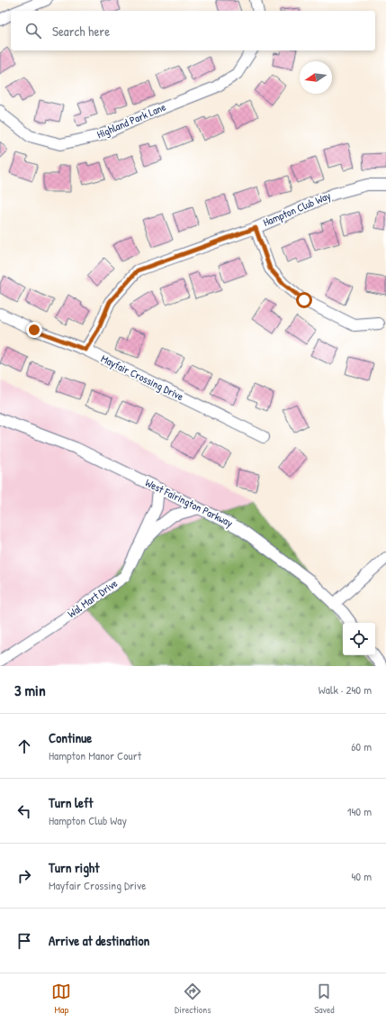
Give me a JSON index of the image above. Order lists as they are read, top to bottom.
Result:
{
  "streets": {
    "street": [
      "Highland Park Lane",
      "Hampton Club Way",
      "Mayfair Crossing Drive",
      "West Fairington Parkway",
      "Wal Mart Drive"
    ]
  },
  "crossings": [
    ["Hampton Club Way", "Mayfair Crossing Drive"],
    ["West Fairington Parkway", "Wal Mart Drive"]
  ],
  "north": "left",
  "page": {
    "search": "Search here",
    "heading": ["3 min", "Walk · 240 m"],
    "list": [
      ["Continue", "Hampton Manor Court", "60 m"],
      ["Turn left", "Hampton Club Way", "140 m"],
      ["Turn right", "Mayfair Crossing Drive", "40 m"],
      "Arrive at destination"
    ],
    "nav": ["Map", "Directions", "Saved"]
  }
}
